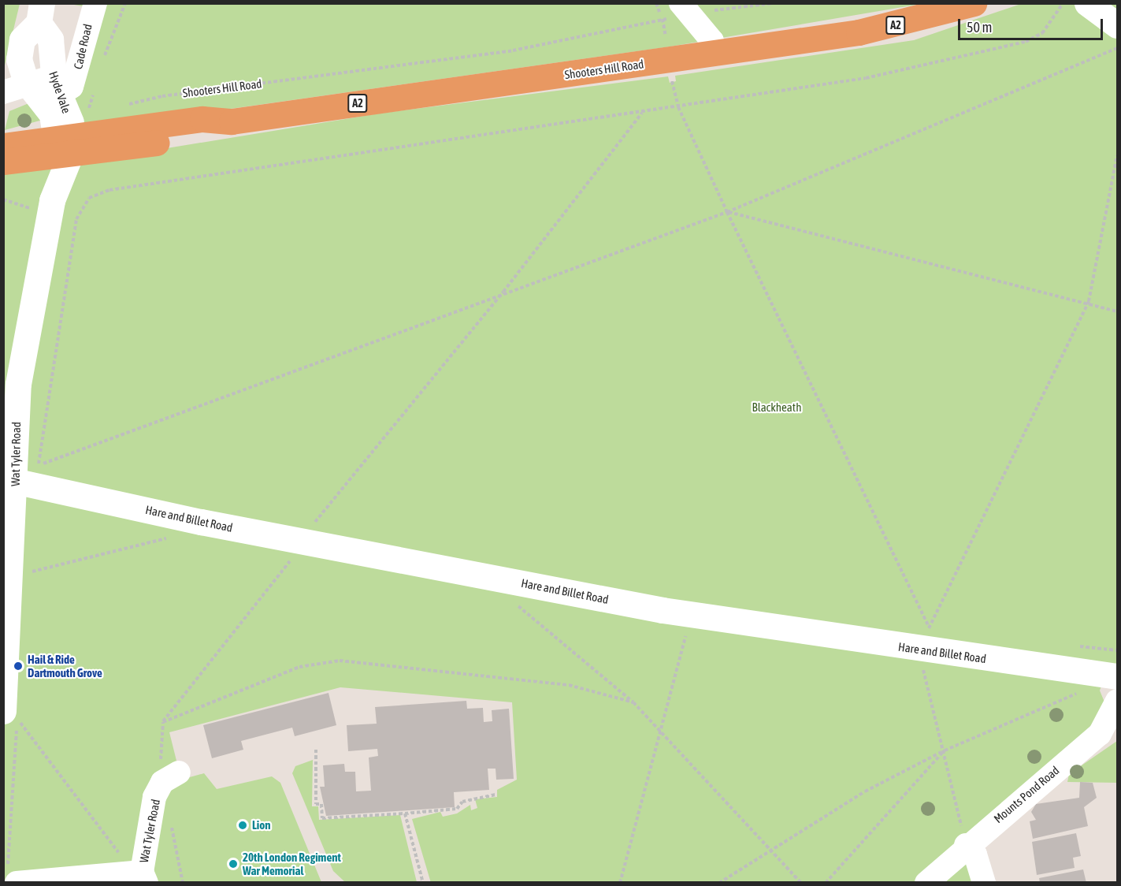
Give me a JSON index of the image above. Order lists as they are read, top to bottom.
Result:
{
  "streets": {
    "highway": ["A2", "Shooters Hill Road"],
    "street": [
      "Cade Road",
      "Hyde Vale",
      "Wat Tyler Road",
      "Hare and Billet Road",
      "Mounts Pond Road"
    ]
  },
  "crossings": [
    ["A2", "Shooters Hill Road"],
    ["A2", "Hyde Vale"],
    ["A2", "Wat Tyler Road"],
    ["Cade Road", "Hyde Vale"],
    ["Shooters Hill Road", "Hyde Vale"],
    ["Shooters Hill Road", "Wat Tyler Road"],
    ["Hyde Vale", "Wat Tyler Road"],
    ["Wat Tyler Road", "Hare and Billet Road"]
  ],
  "parks": ["Blackheath"],
  "places": ["Hail & Ride Dartmouth Grove", "Lion", "20th London Regiment War Memorial"],
  "scale_bar": "50 m"
}
